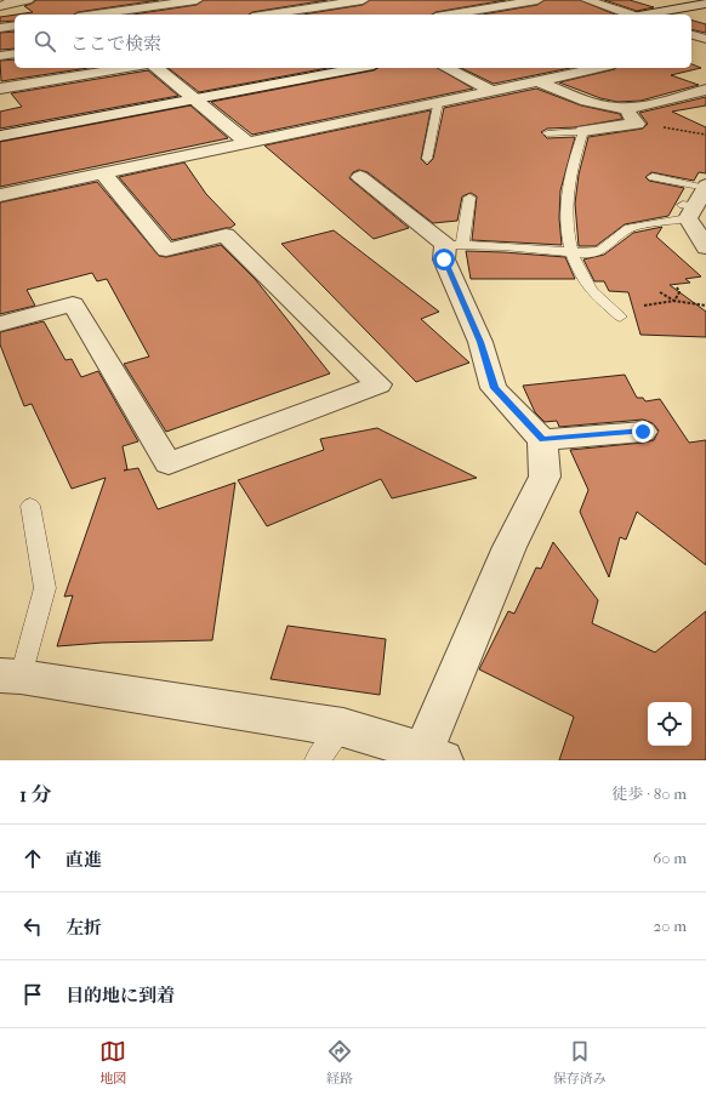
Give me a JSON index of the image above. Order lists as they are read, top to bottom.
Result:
{
  "page": {
    "search": "ここで検索",
    "heading": ["1 分", "徒歩 · 80 m"],
    "list": [
      ["直進", "60 m"],
      ["左折", "20 m"],
      "目的地に到着"
    ],
    "nav": ["地図", "経路", "保存済み"]
  }
}
